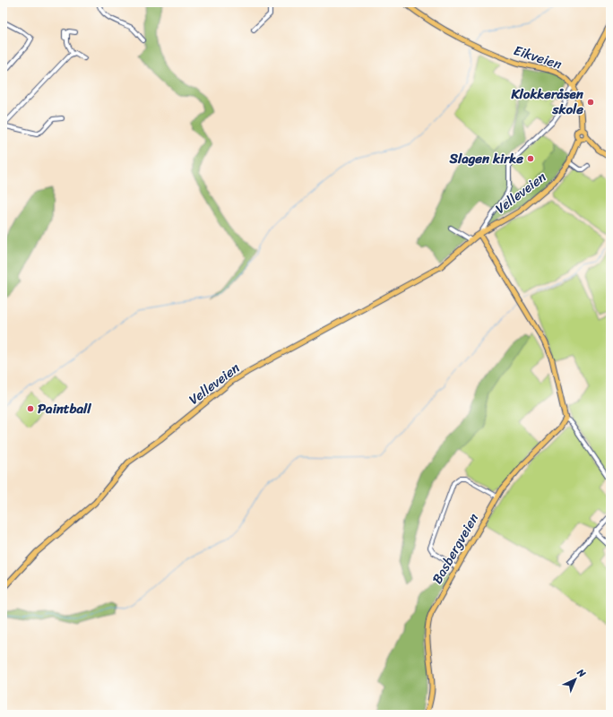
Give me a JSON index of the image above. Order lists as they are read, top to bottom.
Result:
{
  "streets": {
    "main road": ["Eikveien", "Velleveien", "Basbergveien"]
  },
  "crossings": [
    ["Eikveien", "Velleveien"]
  ],
  "places": ["Klokkeråsen skole", "Slagen kirke", "Paintball"],
  "north": "top right"
}
